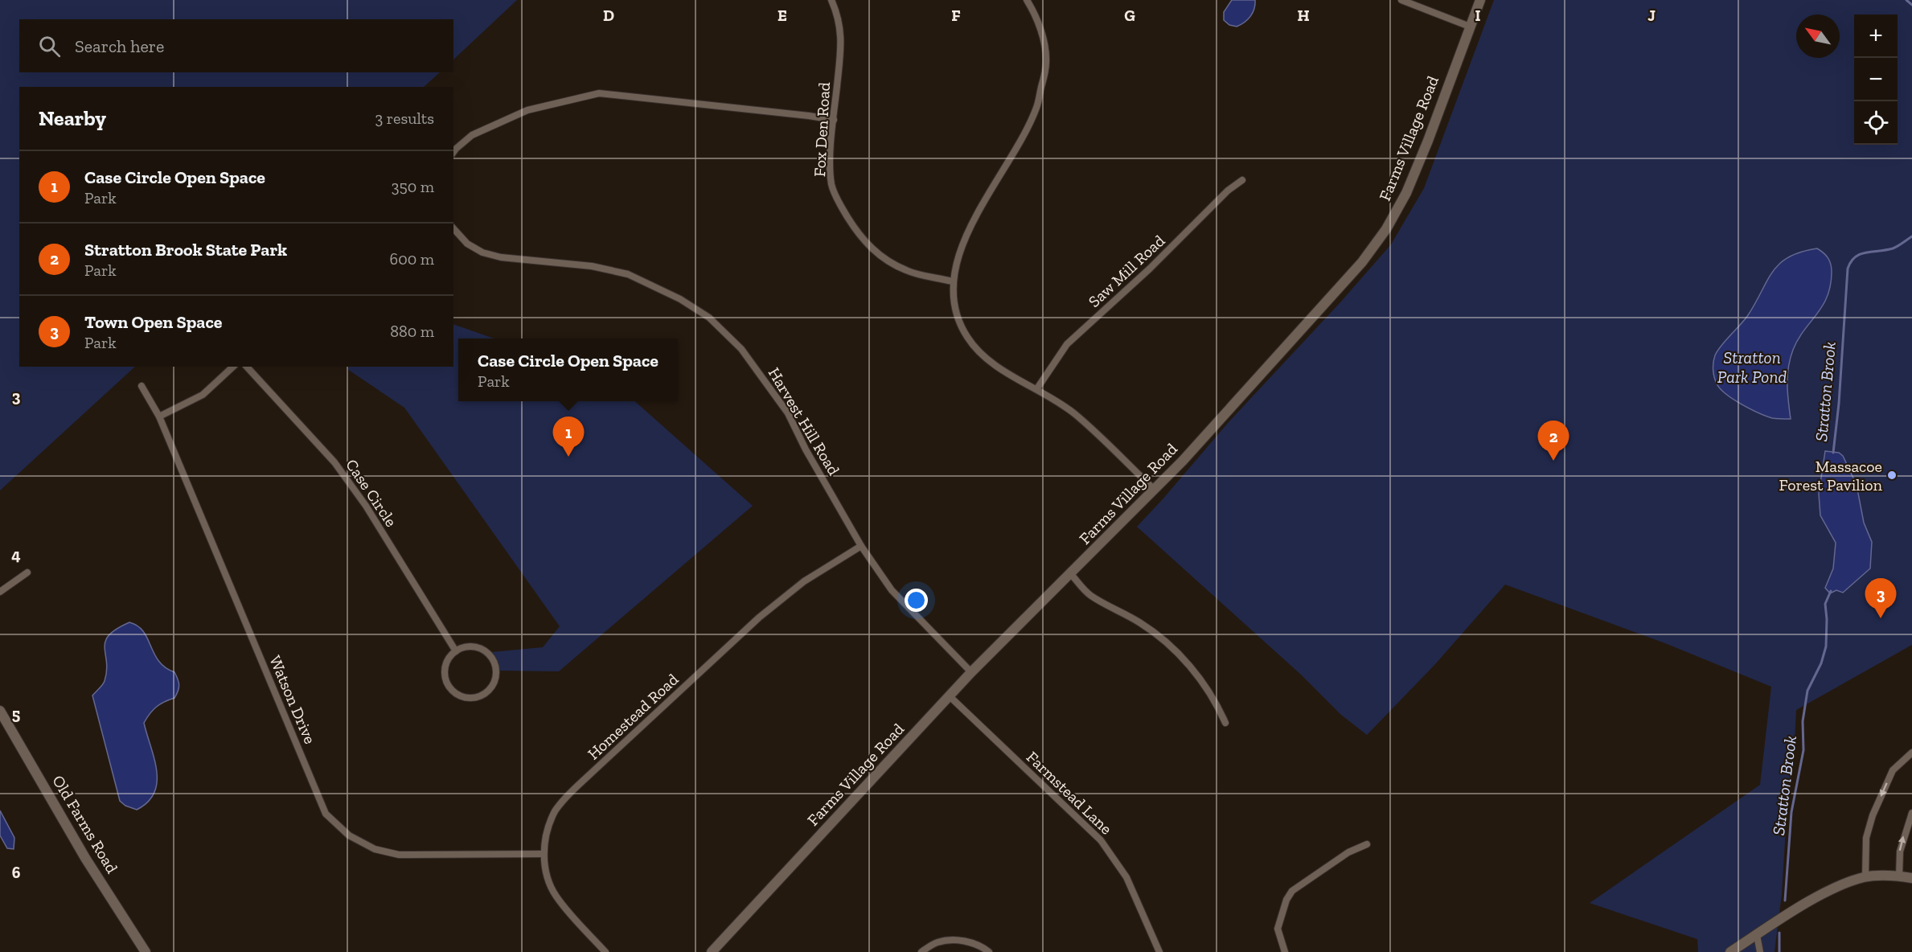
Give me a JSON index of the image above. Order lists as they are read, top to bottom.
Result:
{
  "streets": {
    "main road": ["Farms Village Road", "Old Farms Road"],
    "street": [
      "Fox Den Road",
      "Saw Mill Road",
      "Harvest Hill Road",
      "Case Circle",
      "Watson Drive",
      "Homestead Road",
      "Farmstead Lane"
    ]
  },
  "crossings": [
    ["Farms Village Road", "Harvest Hill Road"],
    ["Farms Village Road", "Farmstead Lane"],
    ["Harvest Hill Road", "Homestead Road"],
    ["Watson Drive", "Homestead Road"]
  ],
  "water": ["Stratton Park Pond", "Stratton Brook"],
  "places": ["Massacoe Forest Pavilion"],
  "north": "top left",
  "page": {
    "map_buttons": ["+", "−"],
    "search": "Search here",
    "heading": ["Nearby", "3 results"],
    "list": [
      {
        "mark": "1",
        "name": "Case Circle Open Space",
        "note": "Park",
        "value": "350 m"
      },
      {
        "mark": "2",
        "name": "Stratton Brook State Park",
        "note": "Park",
        "value": "600 m"
      },
      {
        "mark": "3",
        "name": "Town Open Space",
        "note": "Park",
        "value": "880 m"
      }
    ],
    "popup": ["Case Circle Open Space", "Park"],
    "pins": ["1", "2", "3"]
  },
  "grid": {
    "columns": [
      "D",
      "E",
      "F",
      "G",
      "H",
      "I",
      "J"
    ],
    "rows": [
      "3",
      "4",
      "5",
      "6"
    ]
  }
}
